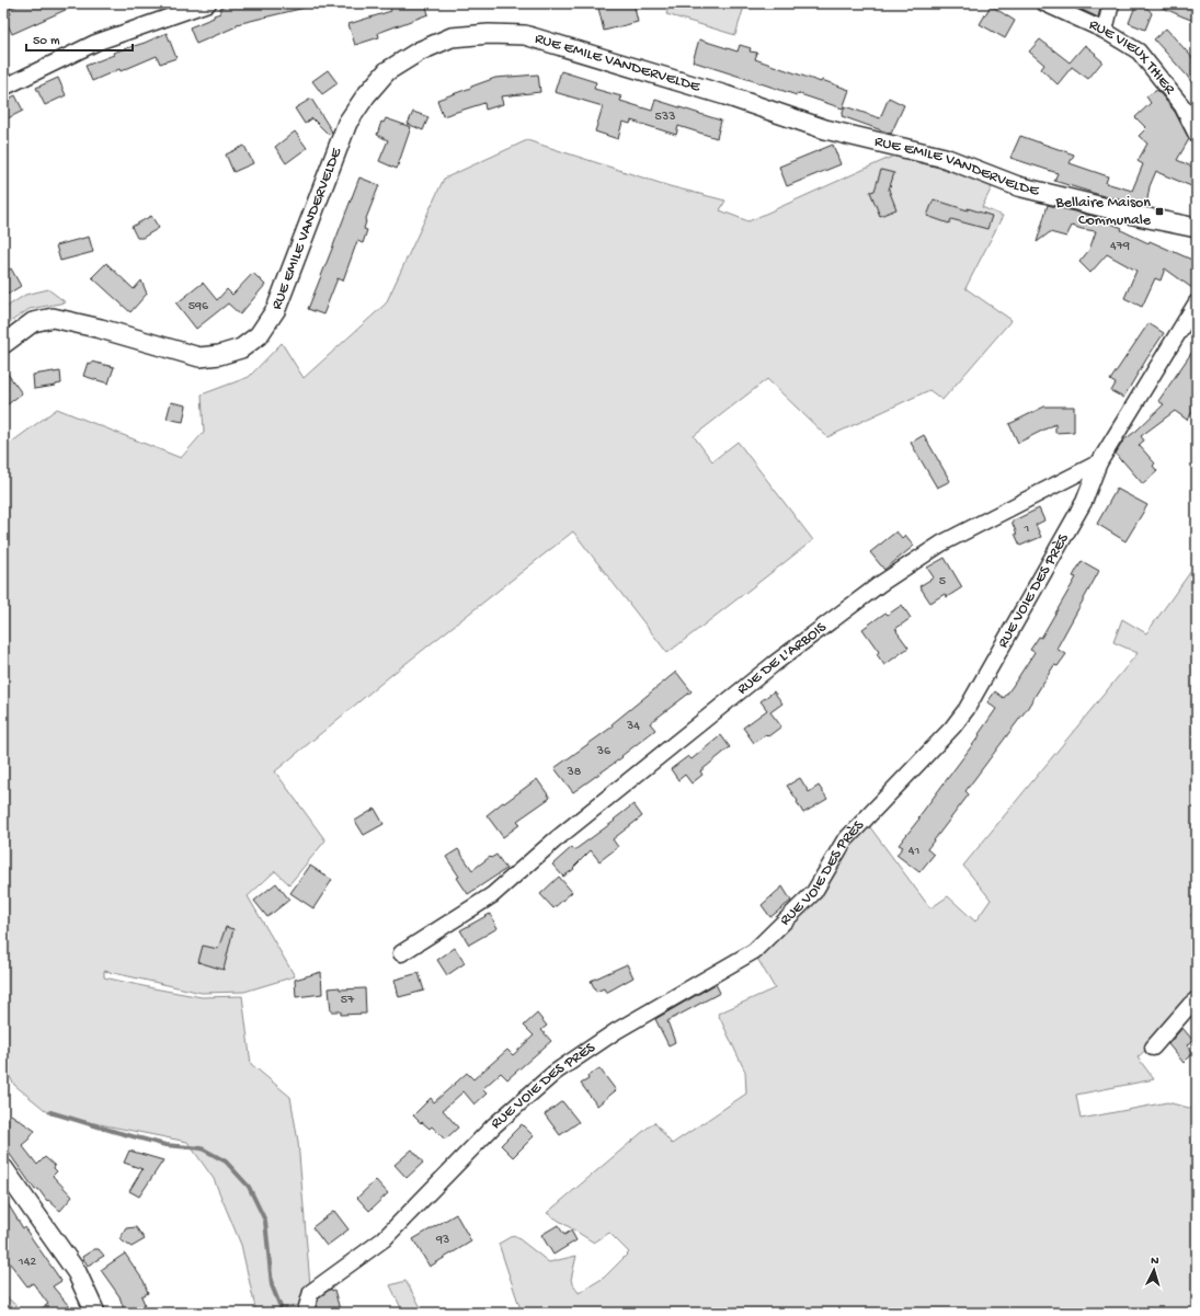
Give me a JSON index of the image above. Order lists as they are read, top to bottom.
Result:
{
  "streets": {
    "street": [
      "RUE VIEUX THIER",
      "RUE EMILE VANDERVELDE",
      "RUE VOIE DES PRÈS",
      "RUE DE L'ARBOIS"
    ]
  },
  "crossings": [
    ["RUE VOIE DES PRÈS", "RUE DE L'ARBOIS"]
  ],
  "places": {
    "transit": ["Bellaire Maison Communale"]
  },
  "house_numbers": [
    "533",
    "479",
    "596",
    "1",
    "5",
    "34",
    "36",
    "38",
    "41",
    "57",
    "93",
    "142"
  ],
  "scale_bar": "50 m",
  "north": "top"
}
